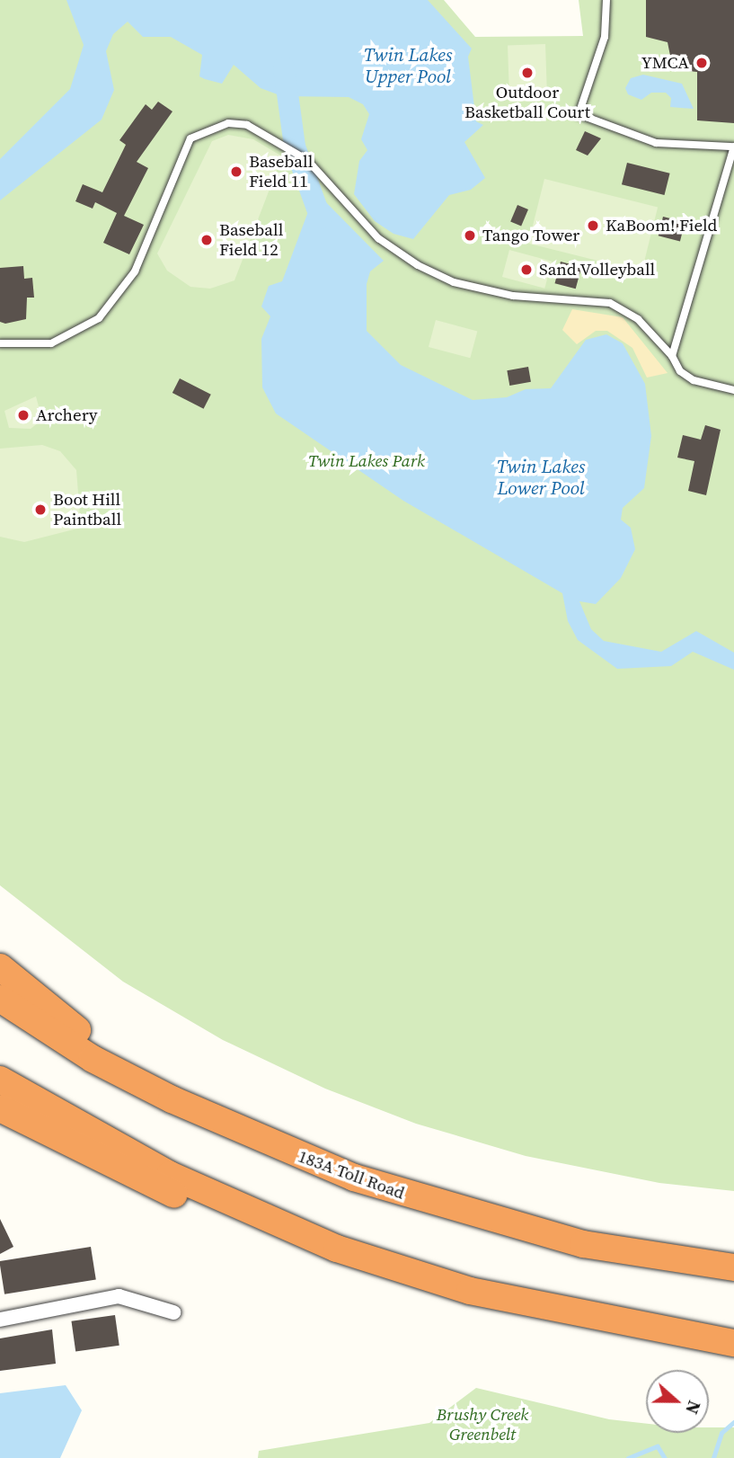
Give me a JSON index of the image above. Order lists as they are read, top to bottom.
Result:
{
  "streets": {
    "highway": ["183A Toll Road"]
  },
  "water": ["Twin Lakes Upper Pool", "Twin Lakes Lower Pool"],
  "parks": ["Twin Lakes Park", "Brushy Creek Greenbelt"],
  "places": [
    "YMCA",
    "Outdoor Basketball Court",
    "Baseball Field 11",
    "KaBoom! Field",
    "Tango Tower",
    "Baseball Field 12",
    "Sand Volleyball",
    "Archery",
    "Boot Hill Paintball"
  ],
  "north": "right"
}
